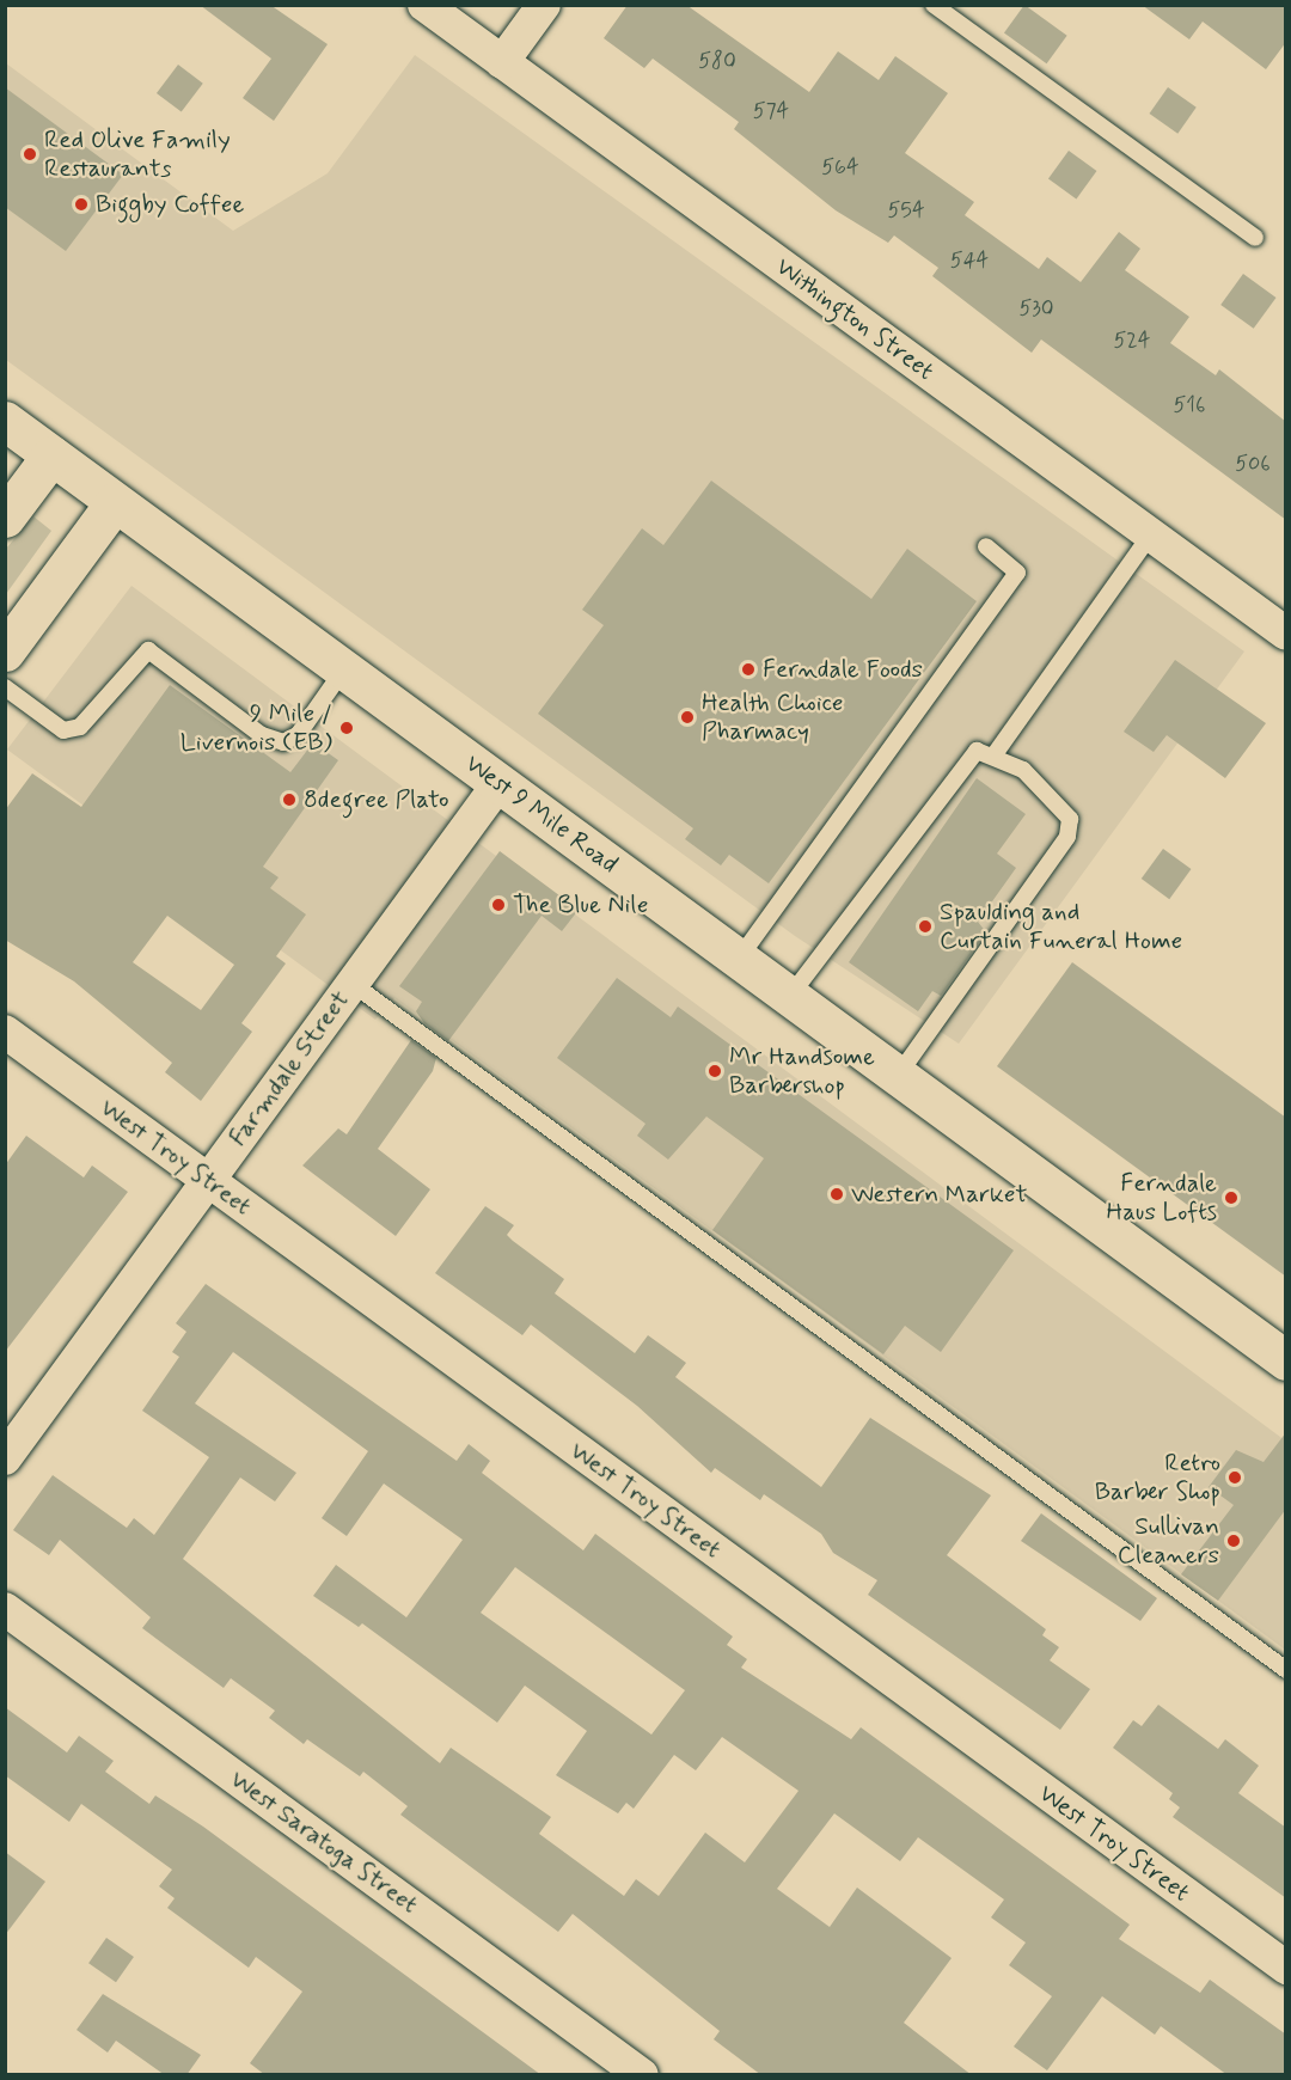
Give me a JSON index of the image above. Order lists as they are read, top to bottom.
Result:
{
  "streets": {
    "main road": ["West 9 Mile Road"],
    "street": [
      "Withington Street",
      "Farmdale Street",
      "West Troy Street",
      "West Saratoga Street"
    ]
  },
  "crossings": [
    ["West 9 Mile Road", "Farmdale Street"],
    ["Farmdale Street", "West Troy Street"]
  ],
  "places": [
    "Red Olive Family Restaurants",
    "Biggby Coffee",
    "Ferndale Foods",
    "Health Choice Pharmacy",
    "9 Mile / Livernois (EB)",
    "8degree Plato",
    "The Blue Nile",
    "Spaulding and Curtain Funeral Home",
    "Mr Handsome Barbershop",
    "Western Market",
    "Ferndale Haus Lofts",
    "Retro Barber Shop",
    "Sullivan Cleaners"
  ],
  "house_numbers": [
    "580",
    "574",
    "564",
    "554",
    "544",
    "530",
    "524",
    "516",
    "506"
  ]
}
